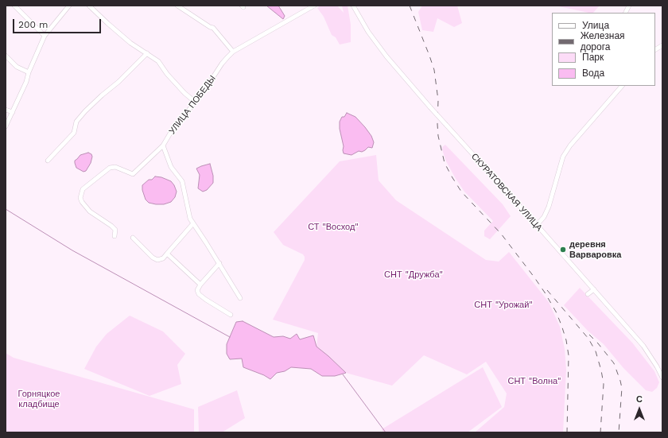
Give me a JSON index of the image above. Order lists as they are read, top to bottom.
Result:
{
  "streets": {
    "street": ["УЛИЦА ПОБЕДЫ", "СКУРАТОВСКАЯ УЛИЦА"]
  },
  "parks": [
    "СТ \"Восход\"",
    "СНТ \"Дружба\"",
    "СНТ \"Урожай\"",
    "СНТ \"Волна\"",
    "Горняцкое кладбище"
  ],
  "places": ["деревня Варваровка"],
  "legend": [
    "Улица",
    "Железная дорога",
    "Парк",
    "Вода"
  ],
  "scale_bar": "200 m",
  "north": "top"
}
